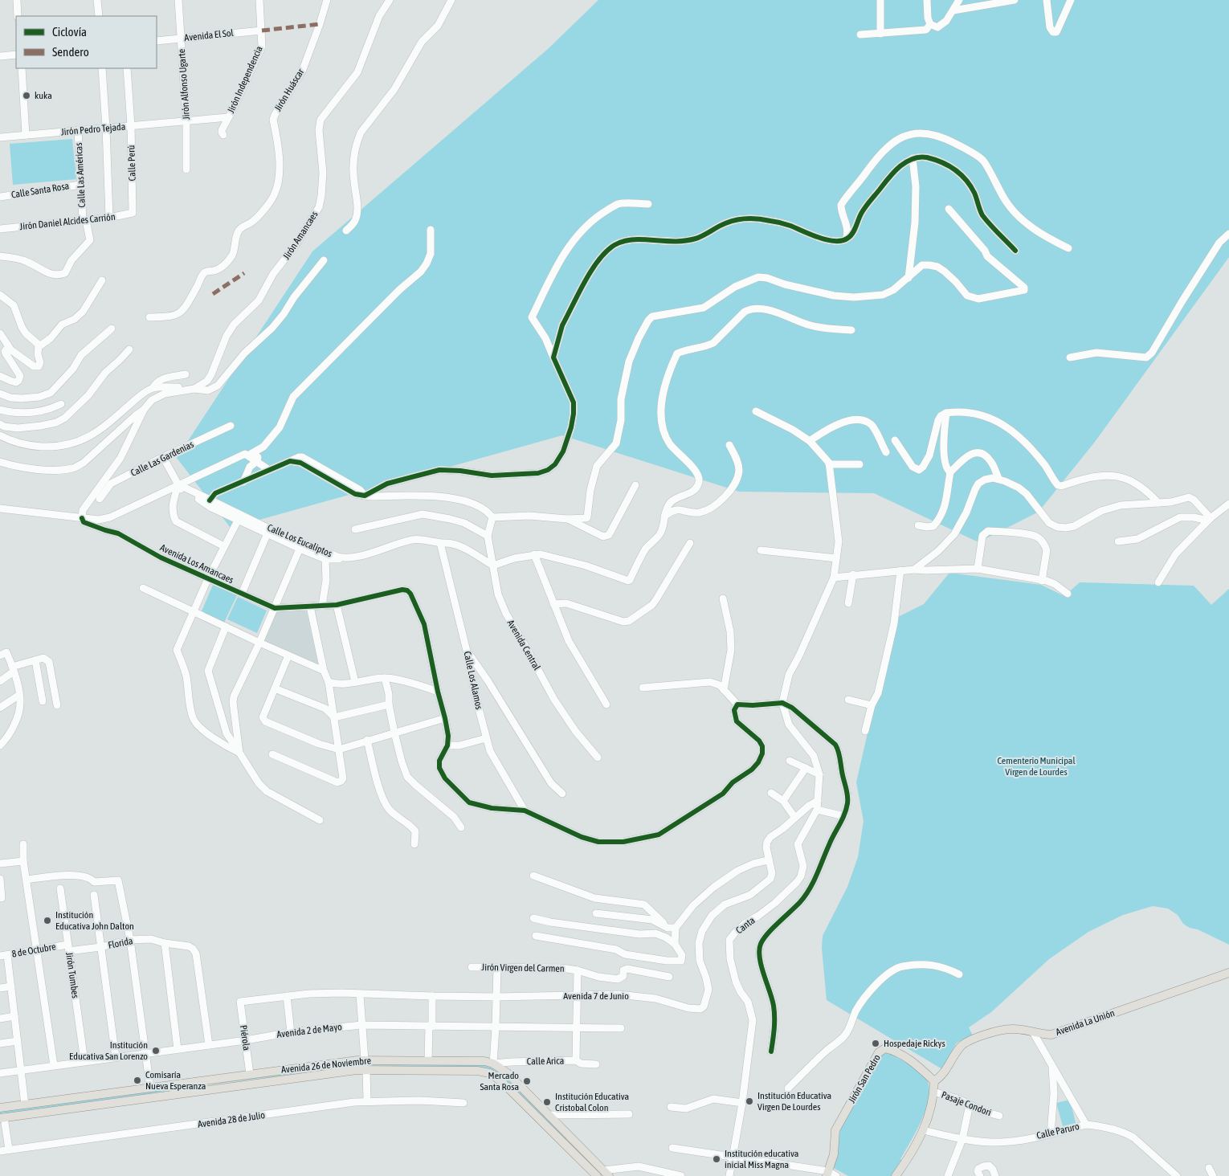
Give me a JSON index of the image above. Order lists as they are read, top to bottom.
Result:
{
  "streets": {
    "main road": ["Avenida La Unión", "Avenida 26 de Noviembre", "Jirón San Pedro"],
    "street": [
      "Avenida El Sol",
      "Jirón Independencia",
      "Jirón Alfonso Ugarte",
      "Jirón Huáscar",
      "Jirón Pedro Tejada",
      "Calle Perú",
      "Calle Las Américas",
      "Calle Santa Rosa",
      "Jirón Daniel Alcides Carrión",
      "Jirón Amancaes",
      "Calle Las Gardenias",
      "Calle Los Eucaliptos",
      "Avenida Los Amancaes",
      "Avenida Central",
      "Calle Los Alamos",
      "Canta",
      "Florida",
      "8 de Octubre",
      "Jirón Virgen del Carmen",
      "Jirón Tumbes",
      "Avenida 7 de Junio",
      "Avenida 2 de Mayo",
      "Piérola",
      "Calle Arica",
      "Pasaje Condori",
      "Avenida 28 de Julio",
      "Calle Paruro"
    ]
  },
  "crossings": [
    ["Avenida El Sol", "Jirón Independencia"],
    ["Avenida El Sol", "Jirón Alfonso Ugarte"],
    ["Jirón Independencia", "Jirón Alfonso Ugarte"],
    ["Jirón Independencia", "Jirón Pedro Tejada"],
    ["Jirón Alfonso Ugarte", "Jirón Pedro Tejada"],
    ["Jirón Pedro Tejada", "Calle Perú"],
    ["Jirón Pedro Tejada", "Calle Las Américas"],
    ["Calle Perú", "Jirón Daniel Alcides Carrión"],
    ["Calle Las Américas", "Calle Santa Rosa"],
    ["Calle Las Américas", "Jirón Daniel Alcides Carrión"],
    ["Calle Los Eucaliptos", "Avenida Central"],
    ["Calle Los Eucaliptos", "Calle Los Alamos"],
    ["Canta", "Avenida 7 de Junio"],
    ["Florida", "8 de Octubre"],
    ["Florida", "Jirón Tumbes"],
    ["Florida", "Avenida 2 de Mayo"],
    ["8 de Octubre", "Jirón Tumbes"],
    ["Jirón Tumbes", "Avenida 2 de Mayo"],
    ["Avenida 7 de Junio", "Piérola"],
    ["Avenida La Unión", "Jirón San Pedro"],
    ["Avenida 2 de Mayo", "Piérola"],
    ["Piérola", "Avenida 26 de Noviembre"],
    ["Calle Arica", "Avenida 26 de Noviembre"]
  ],
  "parks": ["Cementerio Municipal Virgen de Lourdes"],
  "places": [
    "kuka",
    "Institución Educativa John Dalton",
    "Hospedaje Rickys",
    "Institución Educativa San Lorenzo",
    "Comisaría Nueva Esperanza",
    "Mercado Santa Rosa",
    "Institución Educativa Virgen De Lourdes",
    "Institución Educativa Cristobal Colon",
    "Institución educativa inicial Miss Magna"
  ],
  "legend": ["Ciclovía", "Sendero"]
}
